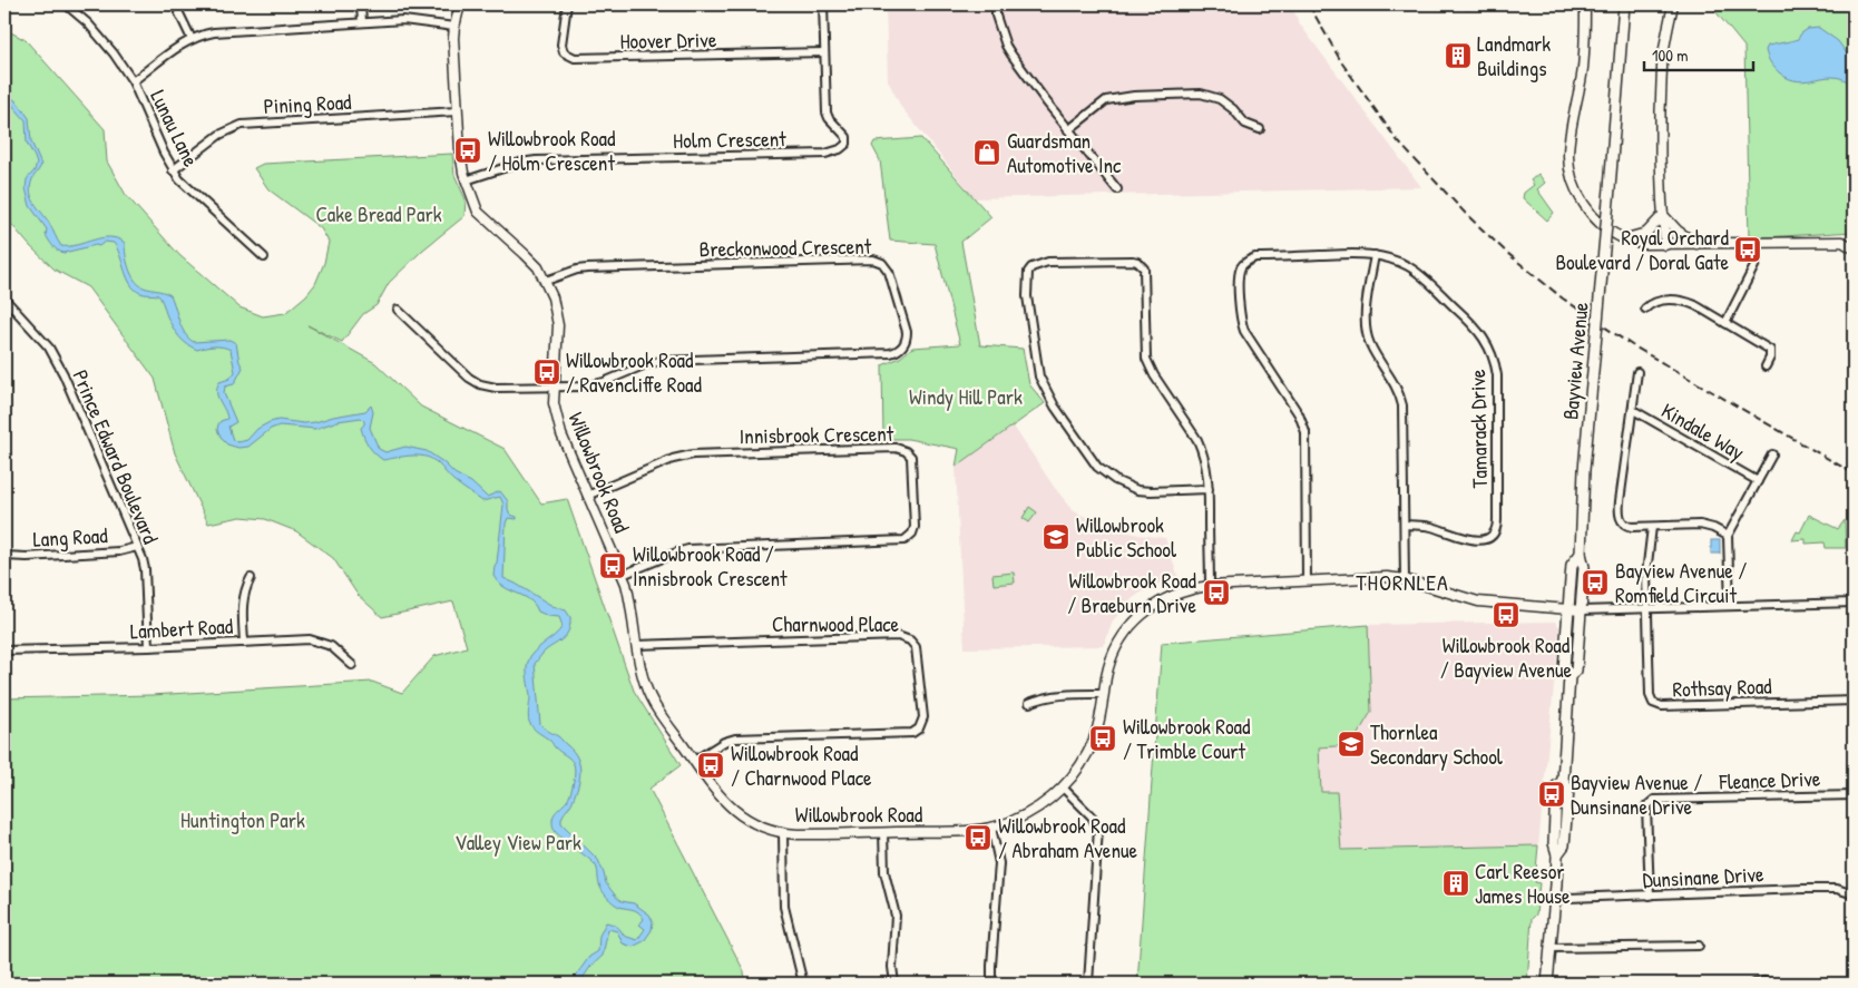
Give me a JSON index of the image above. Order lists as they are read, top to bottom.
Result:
{
  "streets": {
    "main road": ["Bayview Avenue"],
    "street": [
      "Hoover Drive",
      "Pining Road",
      "Lunau Lane",
      "Holm Crescent",
      "Breckonwood Crescent",
      "Tamarack Drive",
      "Kindale Way",
      "Innisbrook Crescent",
      "Prince Edward Boulevard",
      "Willowbrook Road",
      "Lang Road",
      "Charnwood Place",
      "Lambert Road",
      "Rothsay Road",
      "Fleance Drive",
      "Dunsinane Drive"
    ]
  },
  "crossings": [
    ["Hoover Drive", "Holm Crescent"],
    ["Pining Road", "Lunau Lane"],
    ["Pining Road", "Willowbrook Road"],
    ["Holm Crescent", "Willowbrook Road"],
    ["Breckonwood Crescent", "Willowbrook Road"],
    ["Bayview Avenue", "Willowbrook Road"],
    ["Bayview Avenue", "Dunsinane Drive"],
    ["Tamarack Drive", "Willowbrook Road"],
    ["Innisbrook Crescent", "Willowbrook Road"],
    ["Prince Edward Boulevard", "Lang Road"],
    ["Prince Edward Boulevard", "Lambert Road"],
    ["Willowbrook Road", "Charnwood Place"],
    ["Fleance Drive", "Dunsinane Drive"]
  ],
  "districts": ["THORNLEA"],
  "parks": [
    "Cake Bread Park",
    "Windy Hill Park",
    "Huntington Park",
    "Valley View Park"
  ],
  "places": {
    "building": ["Landmark Buildings", "Carl Reesor James House"],
    "bus stop": [
      "Willowbrook Road / Holm Crescent",
      "Royal Orchard Boulevard / Doral Gate",
      "Willowbrook Road / Ravencliffe Road",
      "Willowbrook Road / Innisbrook Crescent",
      "Bayview Avenue / Romfield Circuit",
      "Willowbrook Road / Braeburn Drive",
      "Willowbrook Road / Bayview Avenue",
      "Willowbrook Road / Trimble Court",
      "Willowbrook Road / Charnwood Place",
      "Bayview Avenue / Dunsinane Drive",
      "Willowbrook Road / Abraham Avenue"
    ],
    "shop": ["Guardsman Automotive Inc"],
    "school or university": ["Willowbrook Public School", "Thornlea Secondary School"]
  },
  "scale_bar": "100 m"
}
